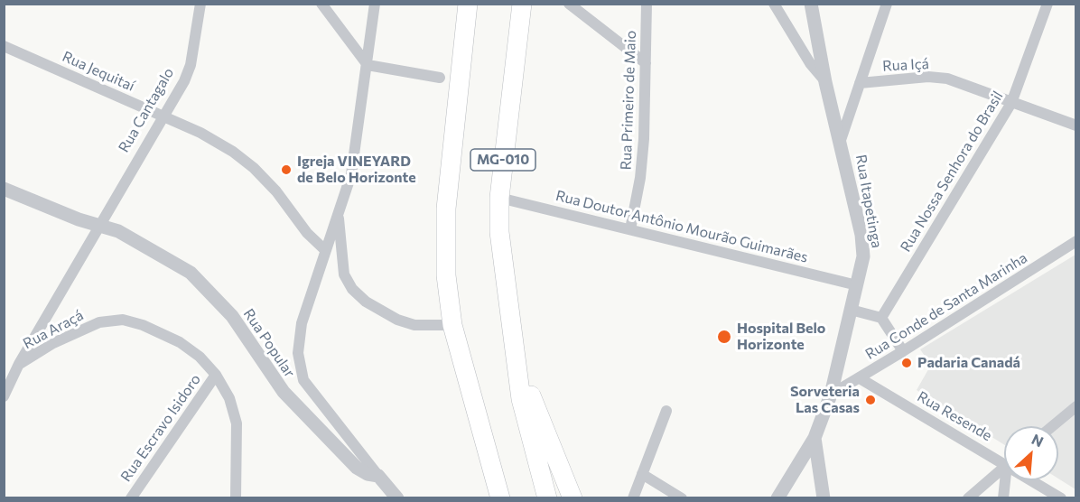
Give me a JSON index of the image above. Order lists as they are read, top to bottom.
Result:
{
  "streets": {
    "highway": ["MG-010"],
    "street": [
      "Rua Içá",
      "Rua Jequitaí",
      "Rua Primeiro de Maio",
      "Rua Cantagalo",
      "Rua Nossa Senhora do Brasil",
      "Rua Itapetinga",
      "Rua Doutor Antônio Mourão Guimarães",
      "Rua Conde de Santa Marinha",
      "Rua Araçá",
      "Rua Popular",
      "Rua Resende",
      "Rua Escravo Isidoro"
    ]
  },
  "crossings": [
    ["Rua Içá", "Rua Nossa Senhora do Brasil"],
    ["Rua Jequitaí", "Rua Cantagalo"],
    ["Rua Primeiro de Maio", "Rua Doutor Antônio Mourão Guimarães"],
    ["Rua Cantagalo", "Rua Araçá"],
    ["Rua Cantagalo", "Rua Popular"],
    ["MG-010", "Rua Doutor Antônio Mourão Guimarães"],
    ["Rua Itapetinga", "Rua Doutor Antônio Mourão Guimarães"],
    ["Rua Itapetinga", "Rua Conde de Santa Marinha"],
    ["Rua Conde de Santa Marinha", "Rua Resende"],
    ["Rua Araçá", "Rua Escravo Isidoro"]
  ],
  "places": [
    "Igreja VINEYARD de Belo Horizonte",
    "Hospital Belo Horizonte",
    "Padaria Canadá",
    "Sorveteria Las Casas"
  ],
  "north": "top right"
}
